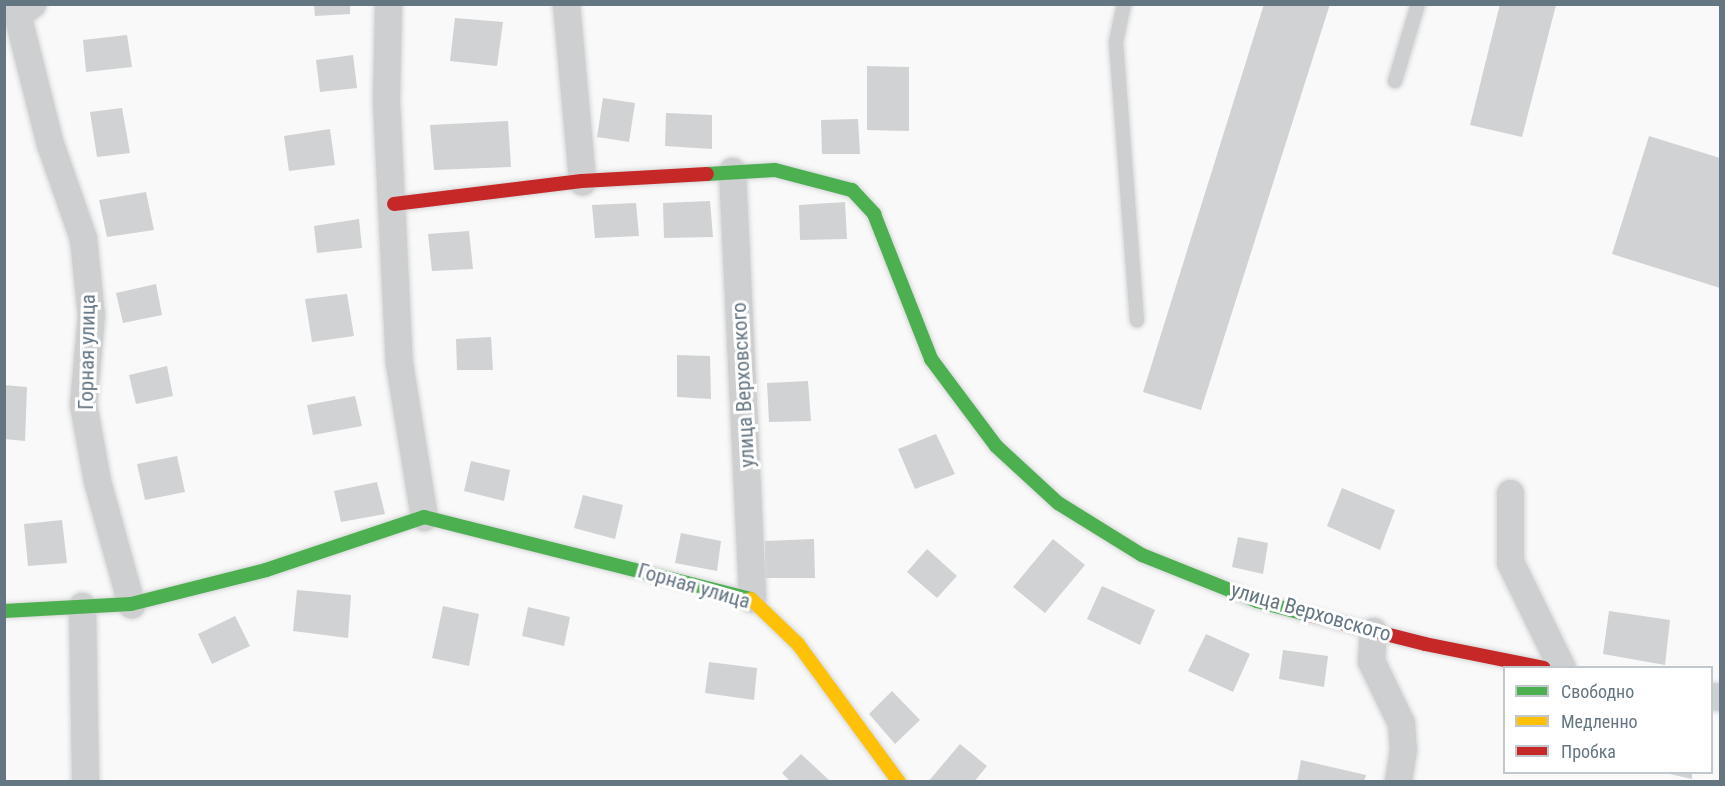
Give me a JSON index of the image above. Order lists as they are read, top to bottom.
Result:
{
  "streets": {
    "street": ["Горная улица", "улица Верховского"]
  },
  "crossings": [
    ["Горная улица", "улица Верховского"]
  ],
  "legend": ["Свободно", "Медленно", "Пробка"]
}
